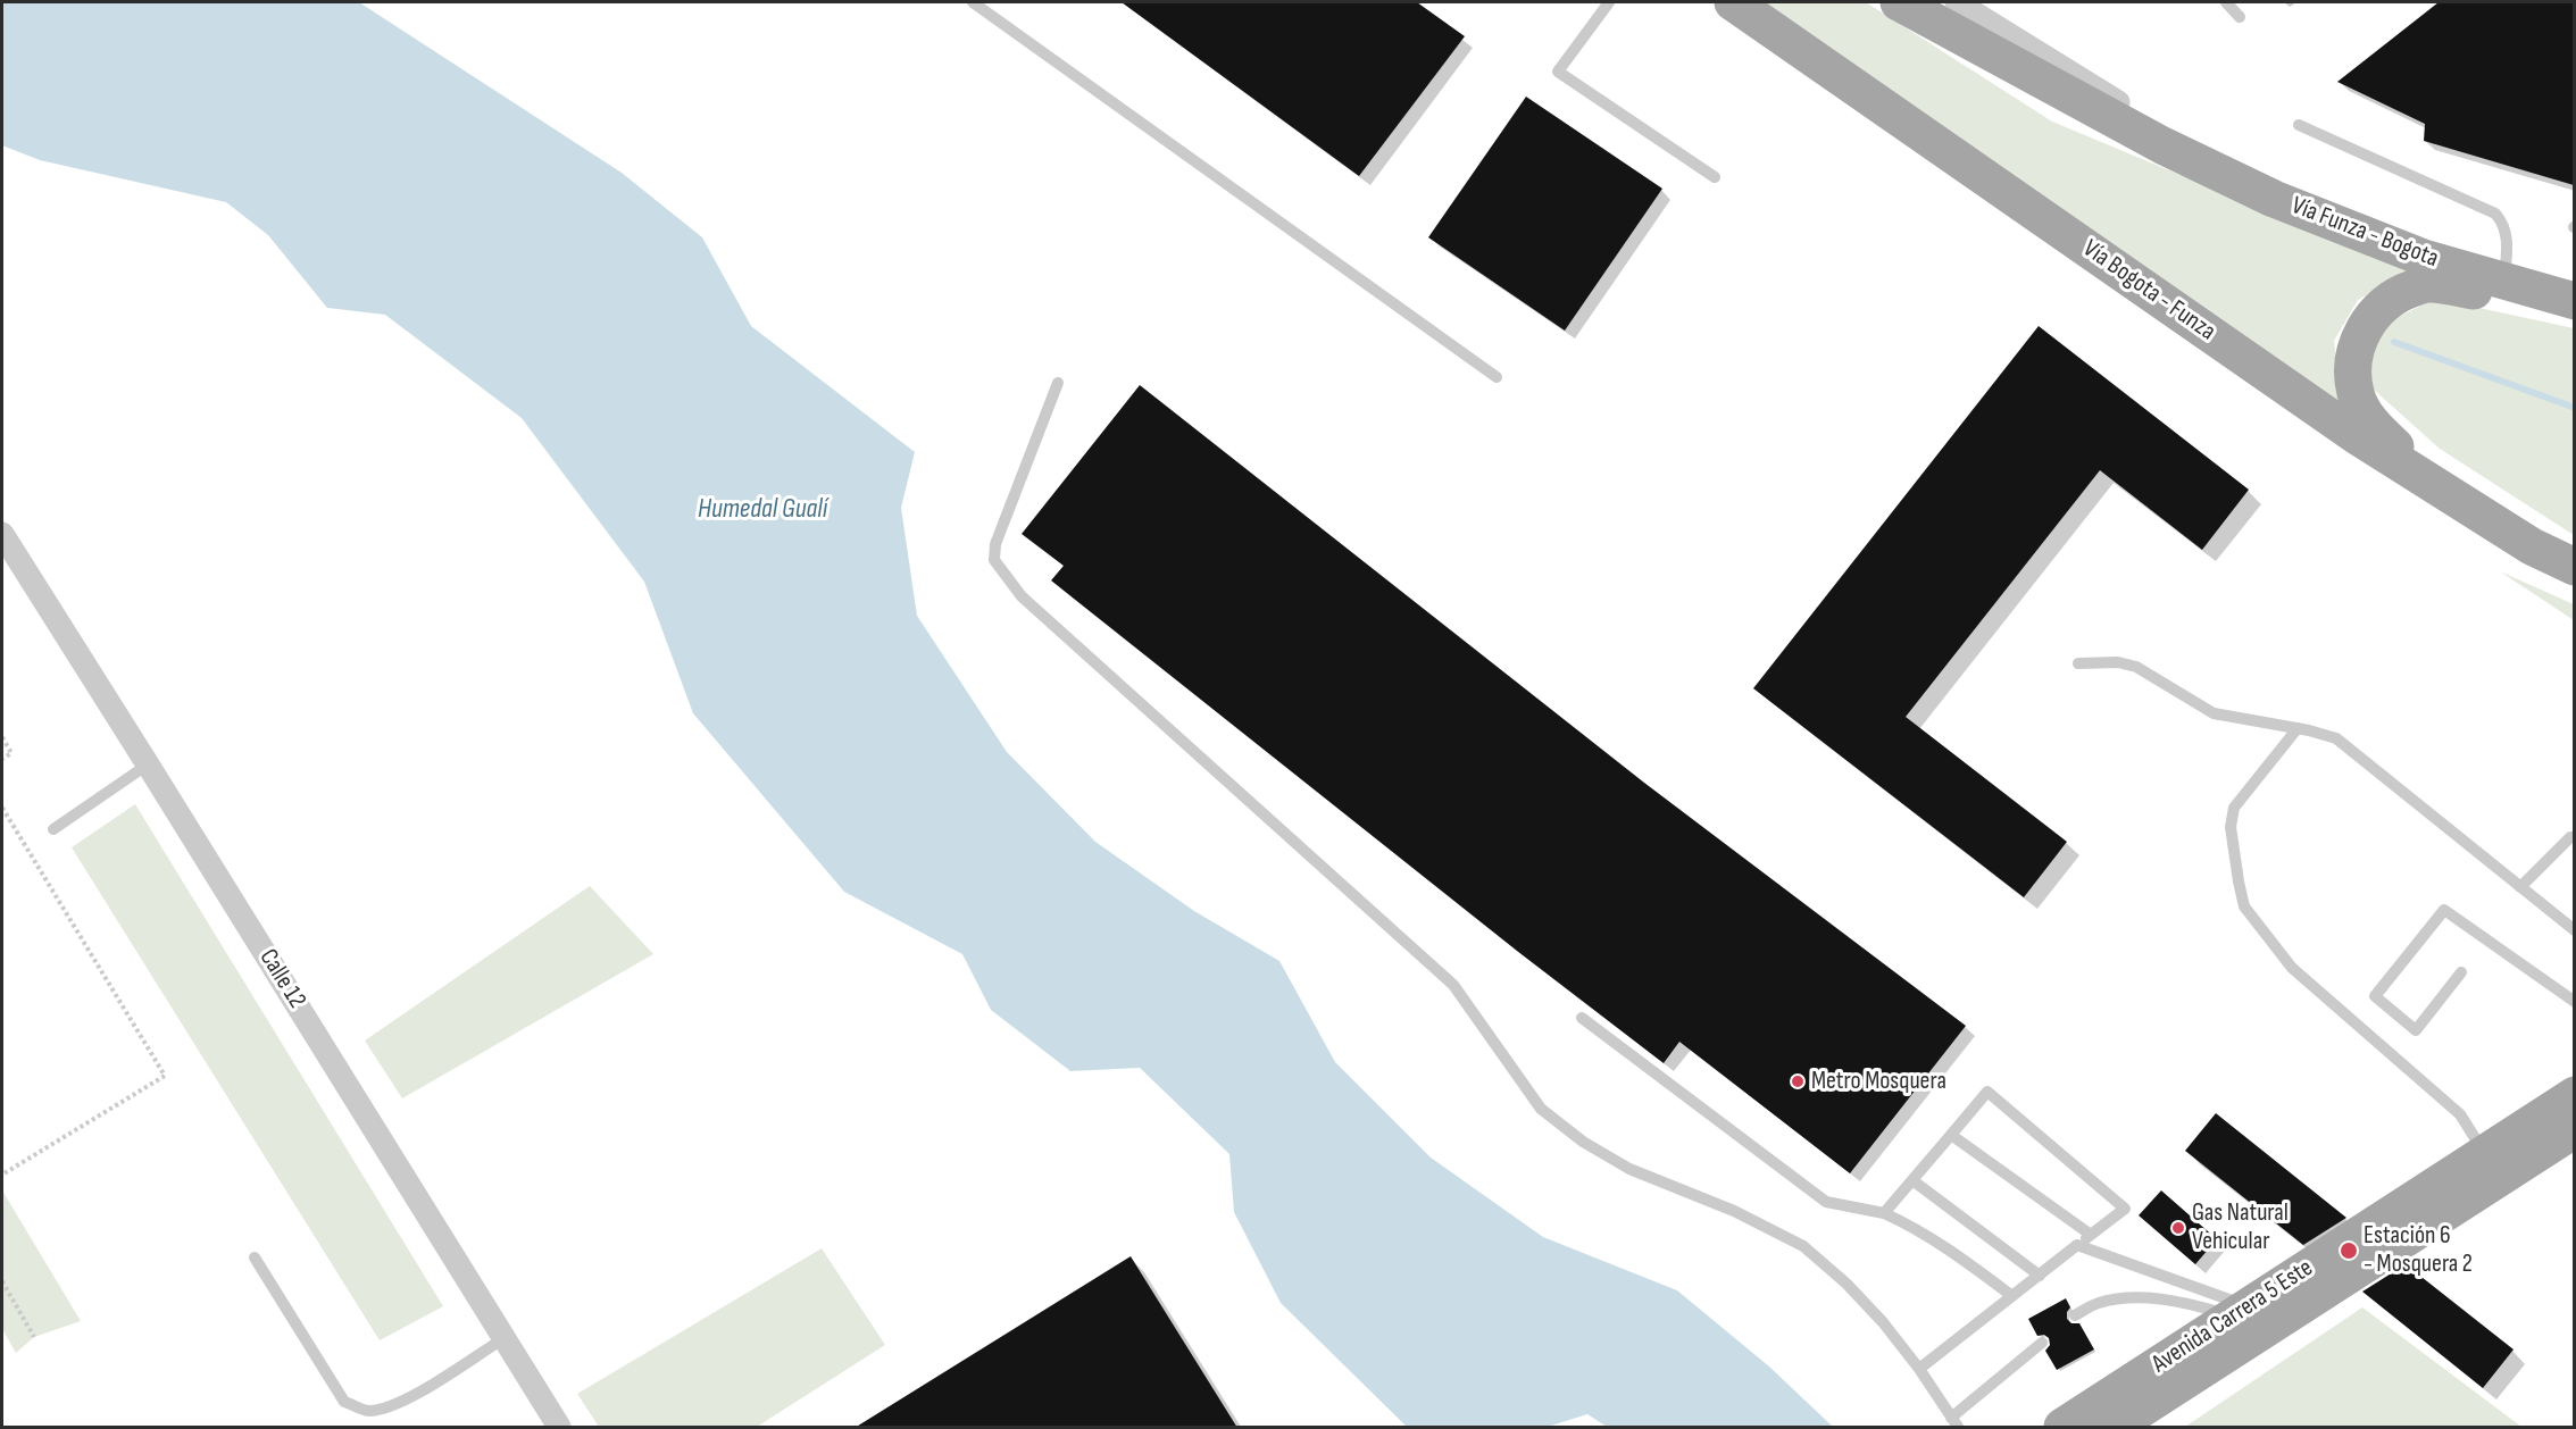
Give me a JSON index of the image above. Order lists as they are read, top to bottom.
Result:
{
  "streets": {
    "main road": ["Vía Funza - Bogota", "Vía Bogota - Funza", "Avenida Carrera 5 Este"],
    "street": ["Calle 12"]
  },
  "water": ["Humedal Gualí"],
  "places": ["Metro Mosquera", "Gas Natural Vehicular", "Estación 6 - Mosquera 2"]
}
